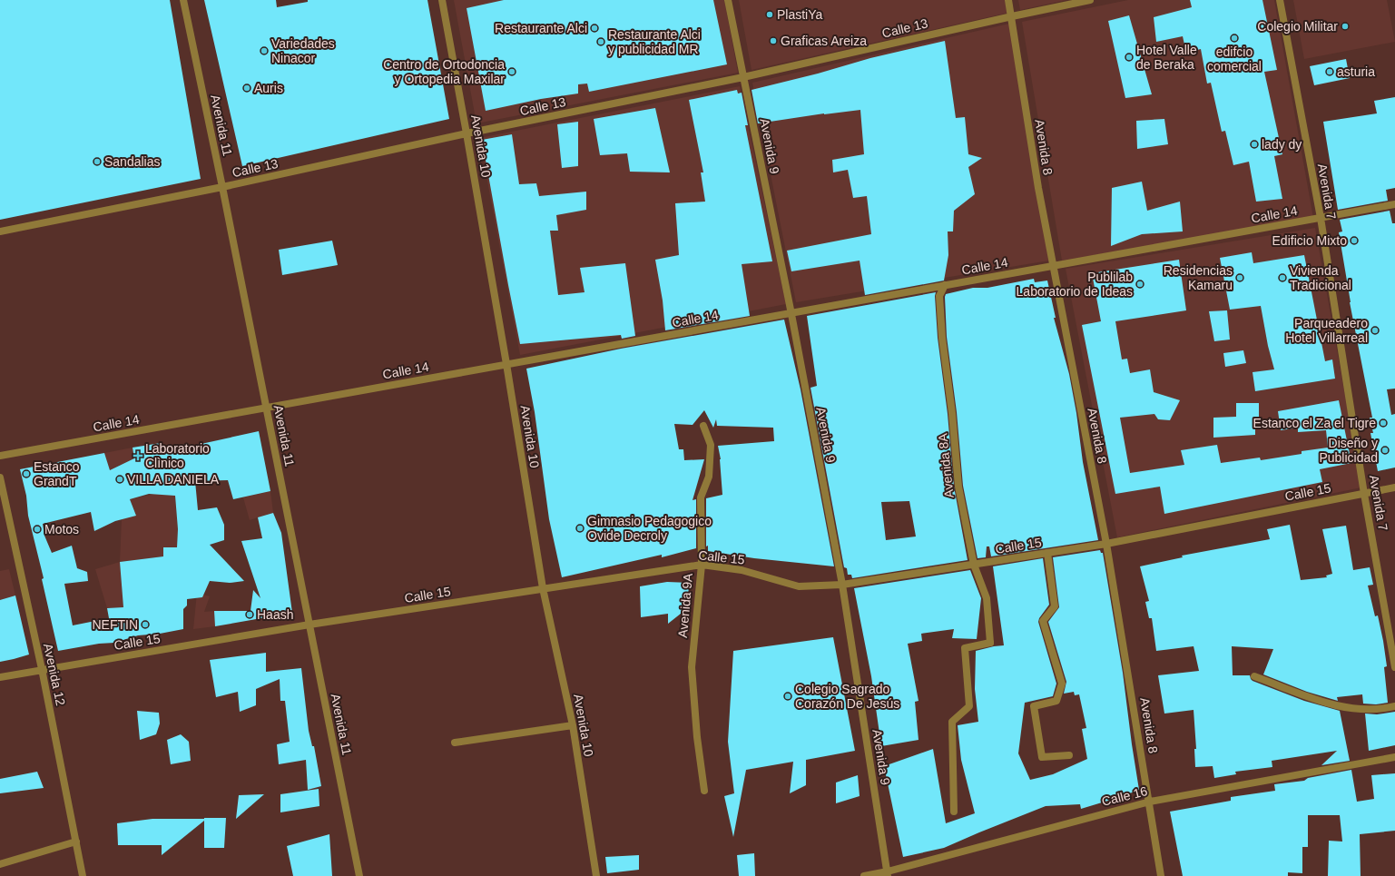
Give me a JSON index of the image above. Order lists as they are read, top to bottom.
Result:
{
  "streets": {
    "street": [
      "Calle 13",
      "Avenida 11",
      "Avenida 10",
      "Avenida 9",
      "Avenida 8",
      "Avenida 7",
      "Calle 14",
      "Avenida 8A",
      "Calle 15",
      "Avenida 9A",
      "Avenida 12",
      "Calle 16"
    ]
  },
  "crossings": [
    ["Calle 13", "Avenida 11"],
    ["Calle 13", "Avenida 10"],
    ["Calle 13", "Avenida 9"],
    ["Calle 13", "Avenida 8"],
    ["Avenida 11", "Calle 14"],
    ["Avenida 11", "Calle 15"],
    ["Avenida 10", "Calle 14"],
    ["Avenida 10", "Calle 15"],
    ["Avenida 9", "Calle 14"],
    ["Avenida 9", "Calle 15"],
    ["Avenida 9", "Calle 16"],
    ["Avenida 8", "Calle 14"],
    ["Avenida 8", "Calle 15"],
    ["Avenida 8", "Calle 16"],
    ["Avenida 7", "Calle 14"],
    ["Avenida 7", "Calle 15"],
    ["Calle 14", "Avenida 8A"],
    ["Avenida 8A", "Calle 15"],
    ["Calle 15", "Avenida 9A"],
    ["Calle 15", "Avenida 12"]
  ],
  "places": {
    "other": [
      "PlastiYa",
      "Colegio Militar",
      "Restaurante Alci",
      "edifcio comercial",
      "Graficas Areiza",
      "Restaurante Alci y publicidad MR",
      "Variedades Ninacor",
      "Hotel Valle de Beraka",
      "Centro de Ortodoncia y Ortopedia Maxilar",
      "asturia",
      "Auris",
      "lady dy",
      "Sandalias",
      "Edificio Mixto",
      "Residencias Kamaru",
      "Vivienda Tradicional",
      "Publilab Laboratorio de Ideas",
      "Parqueadero Hotel Villarreal",
      "Estanco el Za el Tigre",
      "Diseño y Publicidad",
      "Estanco GrandT",
      "VILLA DANIELA",
      "Gimnasio Pedagogico Ovide Decroly",
      "Motos",
      "Haash",
      "NEFTIN",
      "Colegio Sagrado Corazón De Jesús"
    ],
    "health": ["Laboratorio Clìnico"]
  }
}
